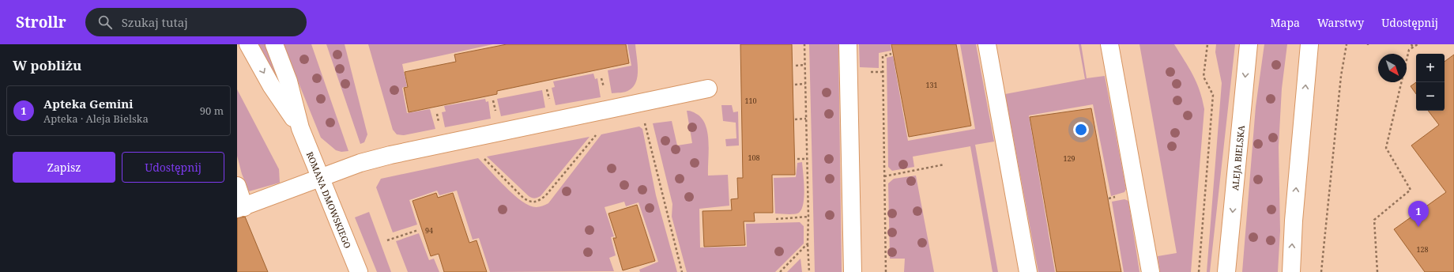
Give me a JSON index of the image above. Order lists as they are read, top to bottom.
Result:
{
  "streets": {
    "street": ["ALEJA BIELSKA", "ROMANA DMOWSKIEGO"]
  },
  "house_numbers": [
    "131",
    "110",
    "108",
    "129",
    "94",
    "128"
  ],
  "north": "bottom right",
  "page": {
    "header": "Strollr",
    "search": "Szukaj tutaj",
    "nav": ["Mapa", "Warstwy", "Udostępnij"],
    "heading": "W pobliżu",
    "map_buttons": ["+", "−"],
    "list": [
      {
        "mark": "1",
        "name": "Apteka Gemini",
        "note": "Apteka · Aleja Bielska",
        "value": "90 m"
      }
    ],
    "buttons": ["Zapisz", "Udostępnij"],
    "pins": "1"
  }
}
